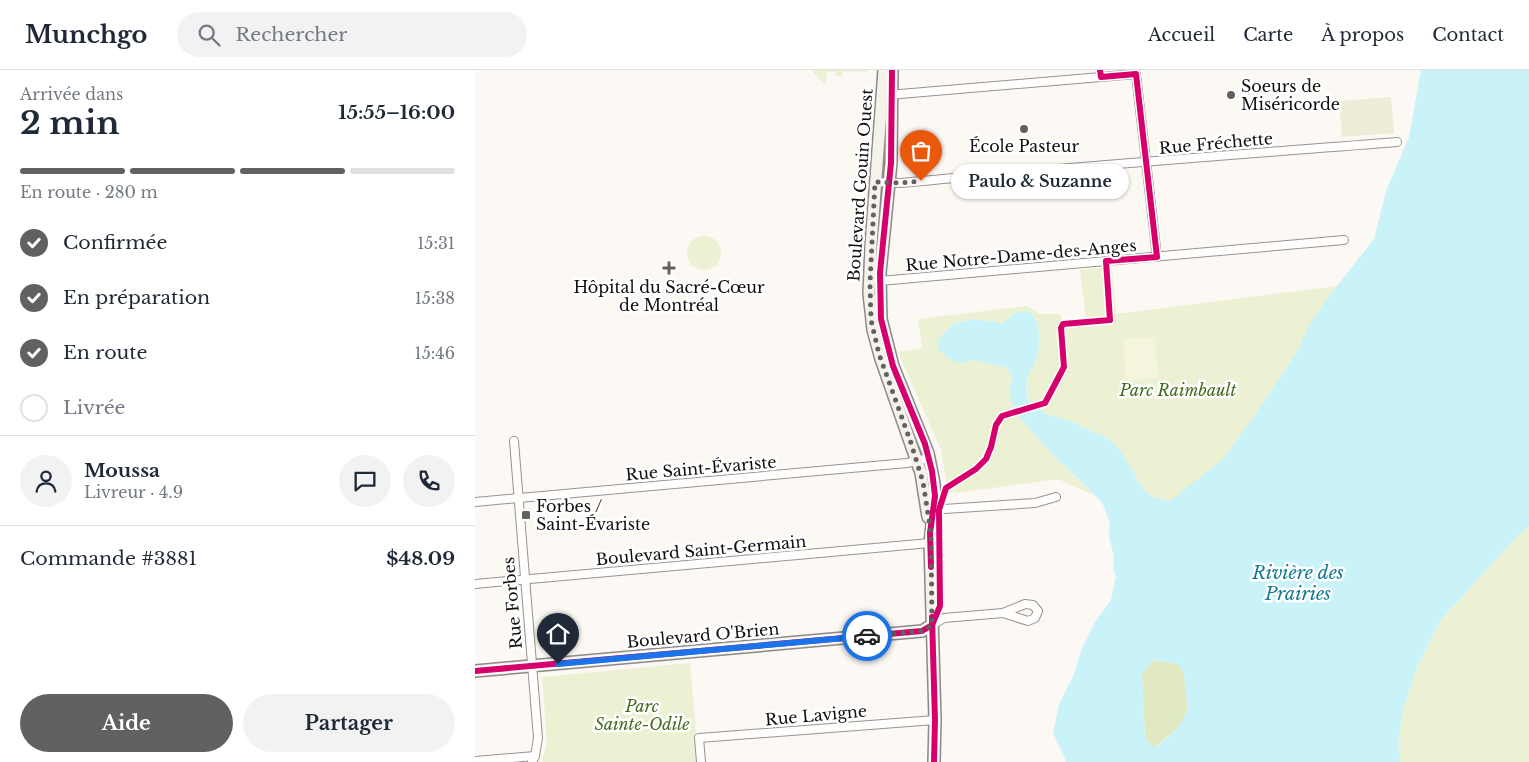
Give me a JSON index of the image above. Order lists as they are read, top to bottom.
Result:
{
  "streets": {
    "street": [
      "Rue Fréchette",
      "Boulevard Gouin Ouest",
      "Rue Notre-Dame-des-Anges",
      "Rue Saint-Évariste",
      "Boulevard Saint-Germain",
      "Rue Forbes",
      "Boulevard O'Brien",
      "Rue Lavigne"
    ]
  },
  "crossings": [
    ["Rue Fréchette", "Boulevard Gouin Ouest"],
    ["Boulevard Gouin Ouest", "Rue Notre-Dame-des-Anges"],
    ["Boulevard Gouin Ouest", "Rue Saint-Évariste"],
    ["Boulevard Gouin Ouest", "Boulevard Saint-Germain"],
    ["Boulevard Gouin Ouest", "Boulevard O'Brien"],
    ["Boulevard Gouin Ouest", "Rue Lavigne"],
    ["Rue Saint-Évariste", "Rue Forbes"],
    ["Boulevard Saint-Germain", "Rue Forbes"],
    ["Rue Forbes", "Boulevard O'Brien"]
  ],
  "water": ["Rivière des Prairies"],
  "parks": ["Parc Raimbault", "Parc Sainte-Odile"],
  "places": {
    "other": ["Soeurs de Miséricorde", "École Pasteur", "Paulo & Suzanne"],
    "health": ["Hôpital du Sacré-Cœur de Montréal"],
    "transit": ["Forbes / Saint-Évariste"]
  },
  "page": {
    "header": "Munchgo",
    "search": "Rechercher",
    "nav": [
      "Accueil",
      "Carte",
      "À propos",
      "Contact"
    ],
    "heading": ["2 min", "Arrivée dans", "15:55–16:00"],
    "panel": [
      "Moussa",
      "Livreur · 4.9",
      "Commande #3881",
      "$48.09"
    ],
    "bar": "En route · 280 m",
    "bubble": "Paulo & Suzanne",
    "list": [
      ["Confirmée", "15:31"],
      ["En préparation", "15:38"],
      ["En route", "15:46"],
      "Livrée"
    ],
    "buttons": ["Aide", "Partager"]
  }
}
